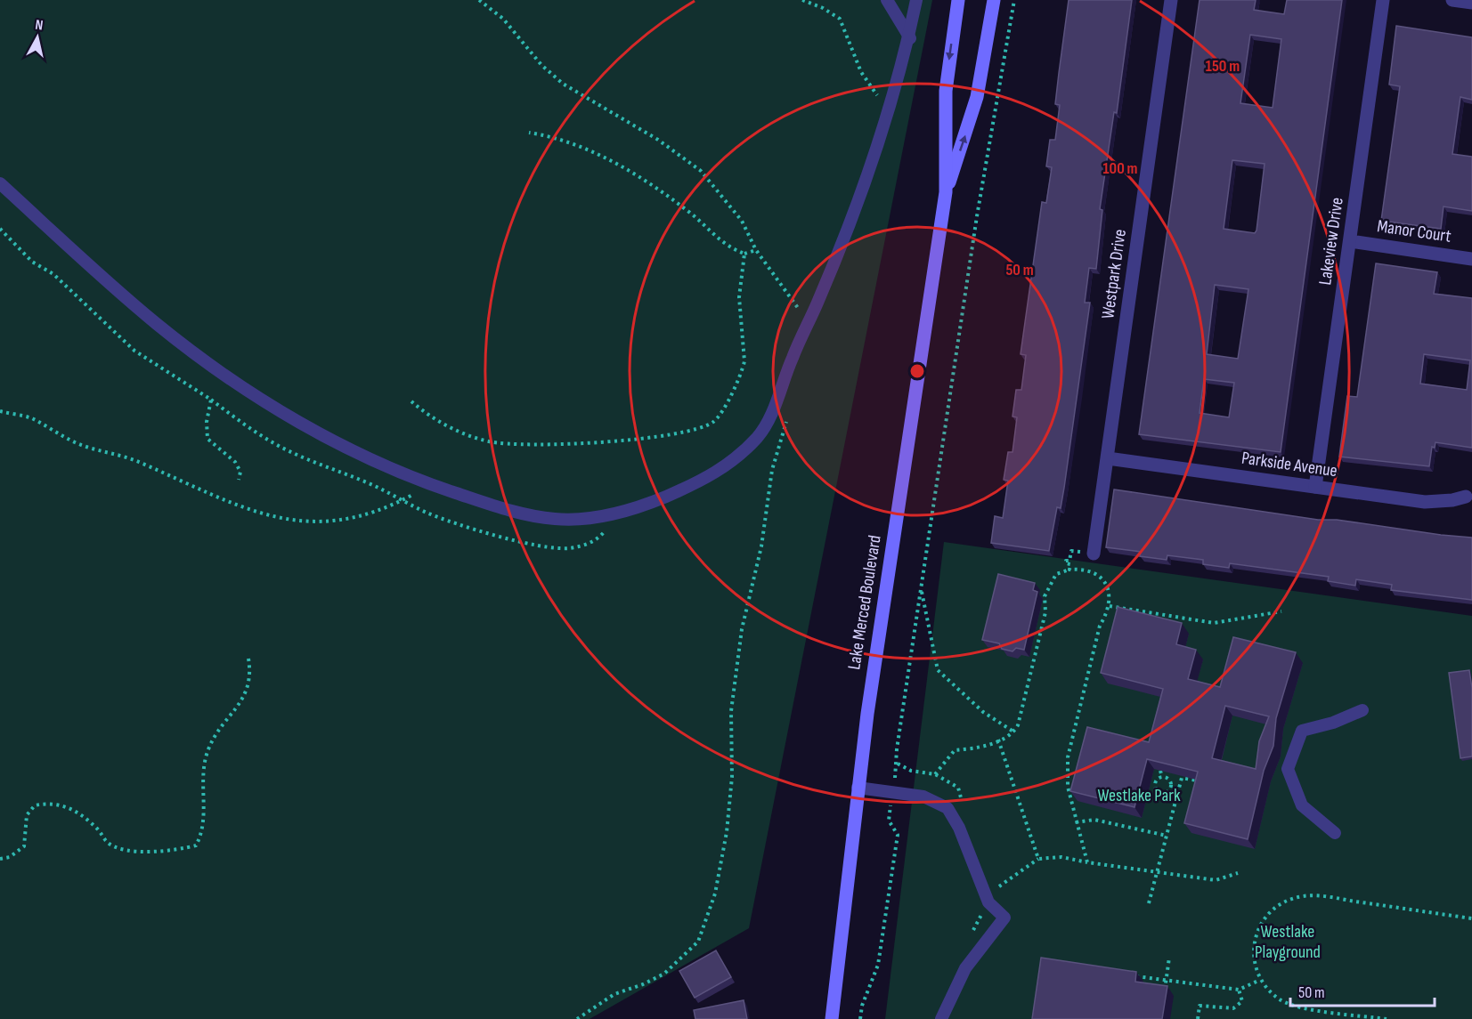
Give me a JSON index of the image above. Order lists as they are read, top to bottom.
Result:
{
  "streets": {
    "main road": ["Lake Merced Boulevard"],
    "street": [
      "Manor Court",
      "Lakeview Drive",
      "Westpark Drive",
      "Parkside Avenue"
    ]
  },
  "crossings": [
    ["Manor Court", "Lakeview Drive"],
    ["Lakeview Drive", "Parkside Avenue"],
    ["Westpark Drive", "Parkside Avenue"]
  ],
  "parks": ["Westlake Park", "Westlake Playground"],
  "scale_bar": "50 m",
  "north": "top",
  "rings": ["150 m", "100 m", "50 m"]
}
